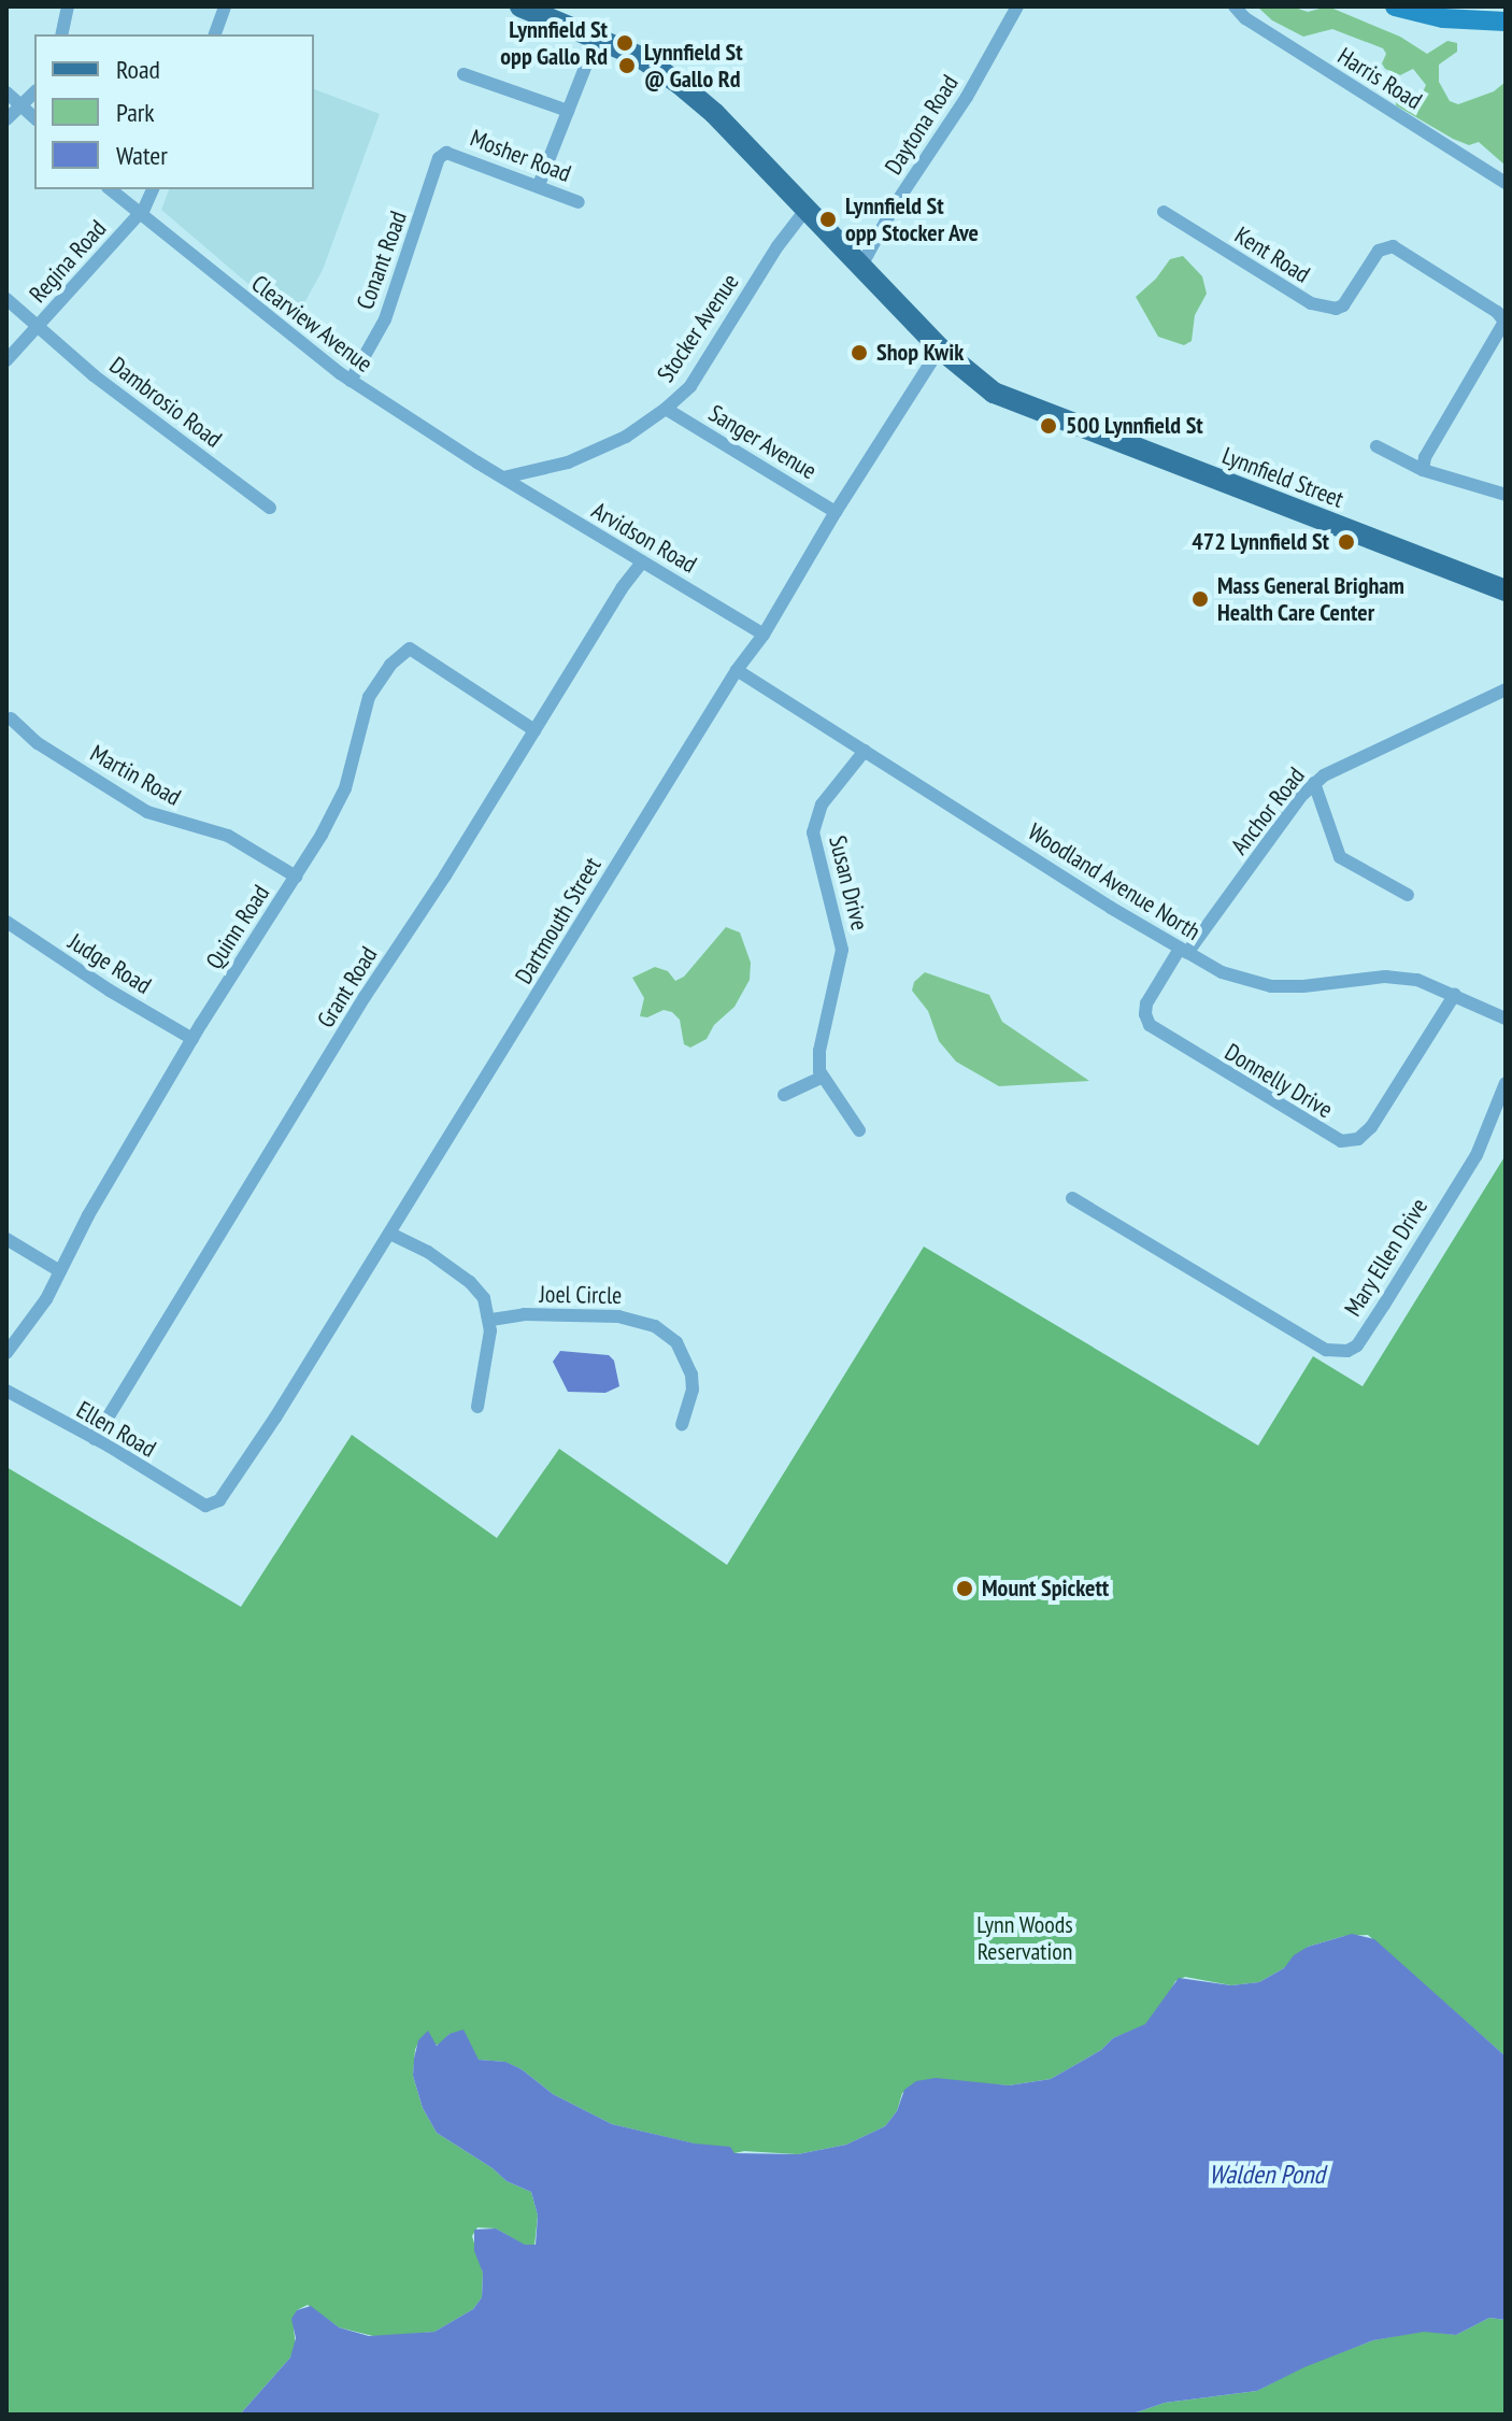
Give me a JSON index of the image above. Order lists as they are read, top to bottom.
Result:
{
  "streets": {
    "main road": ["Lynnfield Street"],
    "street": [
      "Harris Road",
      "Daytona Road",
      "Mosher Road",
      "Kent Road",
      "Conant Road",
      "Regina Road",
      "Clearview Avenue",
      "Stocker Avenue",
      "Dambrosio Road",
      "Sanger Avenue",
      "Arvidson Road",
      "Martin Road",
      "Anchor Road",
      "Woodland Avenue North",
      "Susan Drive",
      "Dartmouth Street",
      "Quinn Road",
      "Judge Road",
      "Grant Road",
      "Donnelly Drive",
      "Mary Ellen Drive",
      "Joel Circle",
      "Ellen Road"
    ]
  },
  "crossings": [
    ["Daytona Road", "Lynnfield Street"],
    ["Mosher Road", "Conant Road"],
    ["Conant Road", "Clearview Avenue"],
    ["Regina Road", "Clearview Avenue"],
    ["Regina Road", "Dambrosio Road"],
    ["Clearview Avenue", "Stocker Avenue"],
    ["Clearview Avenue", "Arvidson Road"],
    ["Stocker Avenue", "Sanger Avenue"],
    ["Stocker Avenue", "Lynnfield Street"],
    ["Stocker Avenue", "Arvidson Road"],
    ["Sanger Avenue", "Dartmouth Street"],
    ["Lynnfield Street", "Dartmouth Street"],
    ["Arvidson Road", "Dartmouth Street"],
    ["Arvidson Road", "Grant Road"],
    ["Martin Road", "Quinn Road"],
    ["Anchor Road", "Woodland Avenue North"],
    ["Anchor Road", "Donnelly Drive"],
    ["Woodland Avenue North", "Susan Drive"],
    ["Woodland Avenue North", "Dartmouth Street"],
    ["Woodland Avenue North", "Donnelly Drive"],
    ["Dartmouth Street", "Ellen Road"],
    ["Quinn Road", "Judge Road"],
    ["Quinn Road", "Grant Road"],
    ["Grant Road", "Ellen Road"]
  ],
  "water": ["Walden Pond"],
  "parks": ["Lynn Woods Reservation"],
  "places": [
    "Lynnfield St opp Gallo Rd",
    "Lynnfield St @ Gallo Rd",
    "Lynnfield St opp Stocker Ave",
    "Shop Kwik",
    "500 Lynnfield St",
    "472 Lynnfield St",
    "Mass General Brigham Health Care Center",
    "Mount Spickett"
  ],
  "legend": ["Road", "Park", "Water"]
}
